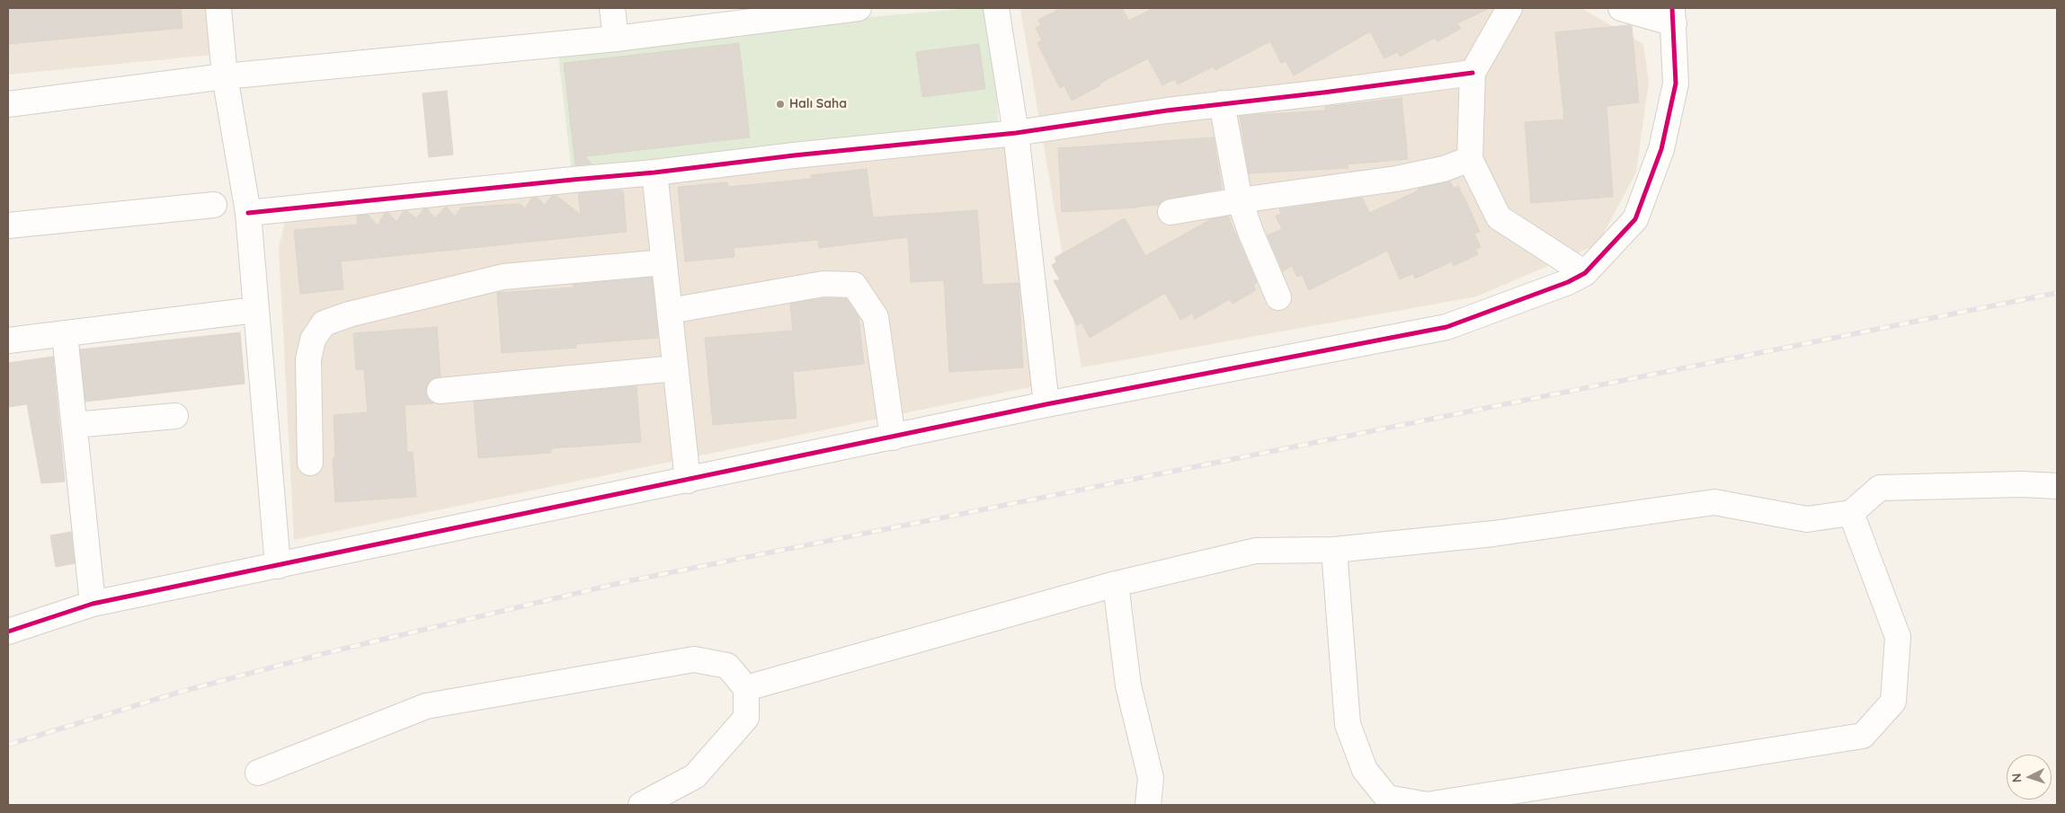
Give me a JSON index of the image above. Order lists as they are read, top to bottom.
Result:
{
  "places": ["Halı Saha"],
  "north": "left"
}
